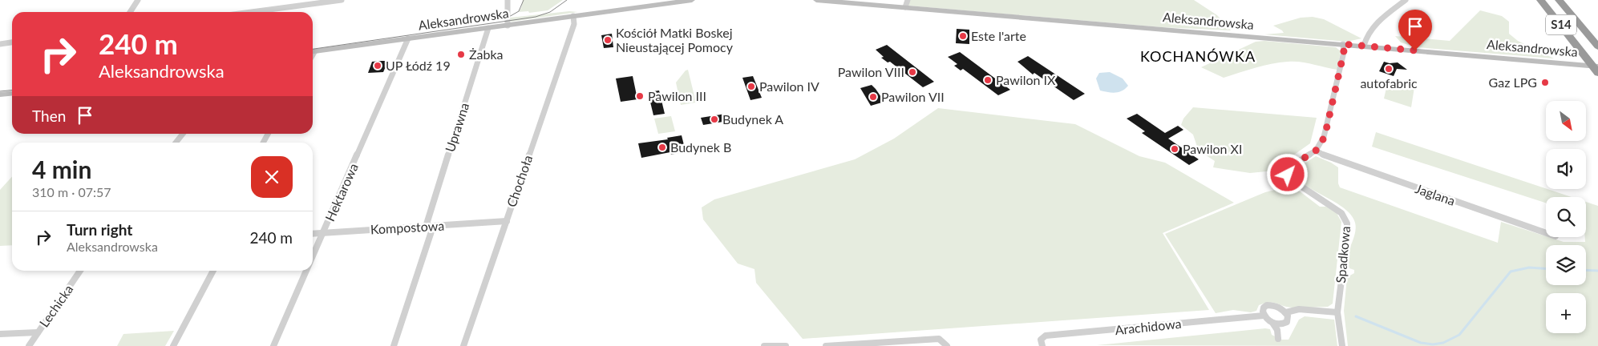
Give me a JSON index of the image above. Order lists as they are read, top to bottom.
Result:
{
  "streets": {
    "highway": ["S14"],
    "main road": ["Aleksandrowska"],
    "street": [
      "Uprawna",
      "Chochoła",
      "Hektarowa",
      "Jaglana",
      "Kompostowa",
      "Spadkowa",
      "Lechicka",
      "Arachidowa"
    ]
  },
  "crossings": [
    ["Aleksandrowska", "Uprawna"],
    ["Aleksandrowska", "Chochoła"],
    ["Aleksandrowska", "Hektarowa"],
    ["Aleksandrowska", "Spadkowa"],
    ["Uprawna", "Kompostowa"],
    ["Chochoła", "Kompostowa"],
    ["Hektarowa", "Kompostowa"],
    ["Jaglana", "Spadkowa"]
  ],
  "districts": ["KOCHANÓWKA"],
  "places": [
    "Este l'arte",
    "Kościół Matki Boskej Nieustającej Pomocy",
    "Żabka",
    "UP Łódź 19",
    "autofabric",
    "Pawilon VIII",
    "Pawilon IX",
    "Gaz LPG",
    "Pawilon IV",
    "Pawilon III",
    "Pawilon VII",
    "Budynek A",
    "Budynek B",
    "Pawilon XI"
  ],
  "north": "bottom right",
  "page": {
    "turn": ["240 m", "Aleksandrowska"],
    "then": "Then",
    "map_buttons": "+",
    "heading": ["4 min", "310 m · 07:57"],
    "list": [
      {
        "name": "Turn right",
        "note": "Aleksandrowska",
        "value": "240 m"
      }
    ]
  }
}
